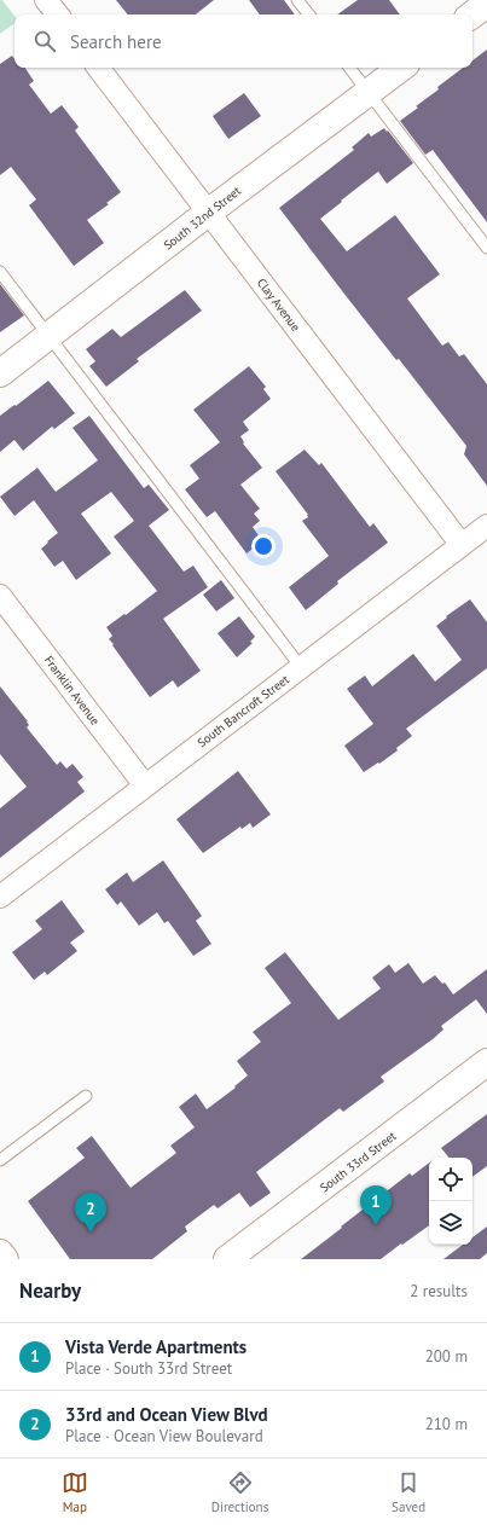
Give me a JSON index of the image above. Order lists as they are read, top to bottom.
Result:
{
  "streets": {
    "main road": ["South 32nd Street", "South 33rd Street"],
    "street": ["Clay Avenue", "Franklin Avenue", "South Bancroft Street"]
  },
  "crossings": [
    ["South 32nd Street", "Clay Avenue"],
    ["Clay Avenue", "South Bancroft Street"],
    ["Franklin Avenue", "South Bancroft Street"]
  ],
  "page": {
    "search": "Search here",
    "pins": ["1", "2"],
    "heading": ["Nearby", "2 results"],
    "list": [
      {
        "mark": "1",
        "name": "Vista Verde Apartments",
        "note": "Place · South 33rd Street",
        "value": "200 m"
      },
      {
        "mark": "2",
        "name": "33rd and Ocean View Blvd",
        "note": "Place · Ocean View Boulevard",
        "value": "210 m"
      }
    ],
    "nav": ["Map", "Directions", "Saved"]
  }
}
